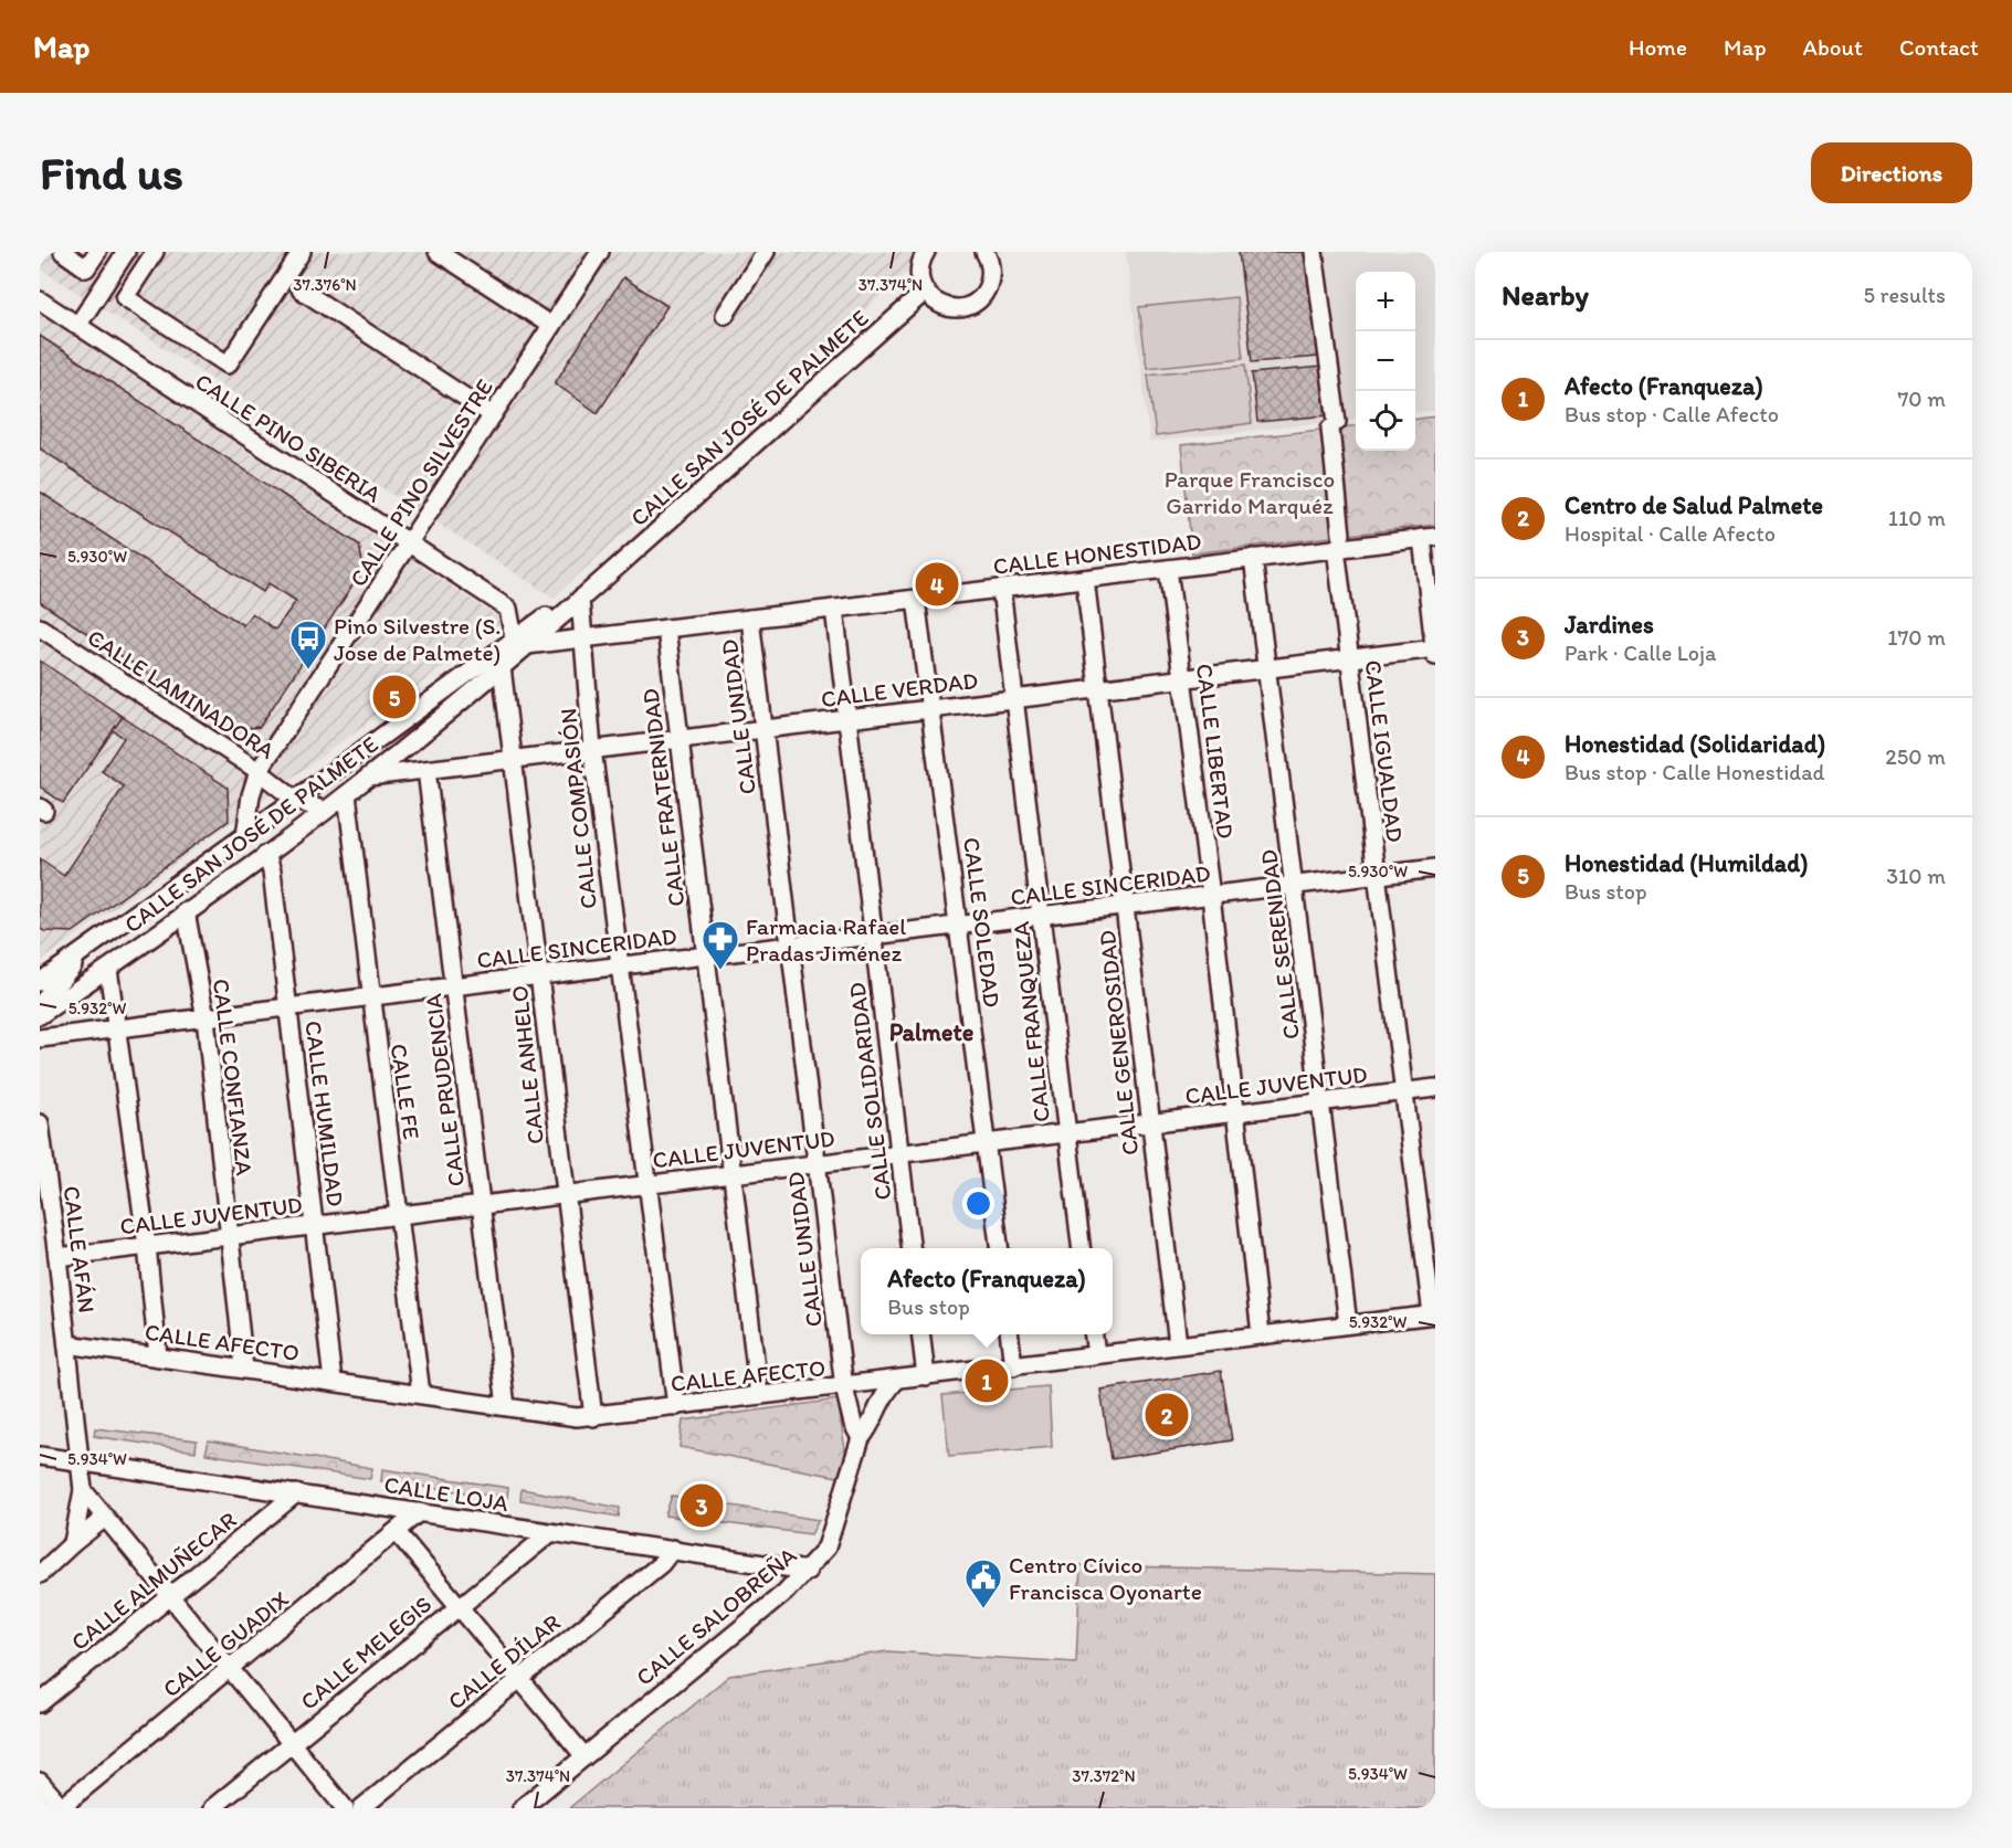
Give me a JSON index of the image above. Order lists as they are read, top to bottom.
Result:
{
  "streets": {
    "street": [
      "CALLE SAN JOSÉ DE PALMETE",
      "CALLE PINO SIBERIA",
      "CALLE PINO SILVESTRE",
      "CALLE HONESTIDAD",
      "CALLE VERDAD",
      "CALLE LAMINADORA",
      "CALLE UNIDAD",
      "CALLE LIBERTAD",
      "CALLE IGUALDAD",
      "CALLE FRATERNIDAD",
      "CALLE COMPASIÓN",
      "CALLE SINCERIDAD",
      "CALLE SOLEDAD",
      "CALLE SERENIDAD",
      "CALLE FRANQUEZA",
      "CALLE GENEROSIDAD",
      "CALLE ANHELO",
      "CALLE CONFIANZA",
      "CALLE JUVENTUD",
      "CALLE PRUDENCIA",
      "CALLE FE",
      "CALLE SOLIDARIDAD",
      "CALLE HUMILDAD",
      "CALLE AFÁN",
      "CALLE AFECTO",
      "CALLE LOJA",
      "CALLE ALMUÑECAR",
      "CALLE SALOBREÑA",
      "CALLE GUADIX",
      "CALLE MELEGIS",
      "CALLE DÍLAR"
    ]
  },
  "crossings": [
    ["CALLE SAN JOSÉ DE PALMETE", "CALLE PINO SIBERIA"],
    ["CALLE SAN JOSÉ DE PALMETE", "CALLE PINO SILVESTRE"],
    ["CALLE SAN JOSÉ DE PALMETE", "CALLE HONESTIDAD"],
    ["CALLE SAN JOSÉ DE PALMETE", "CALLE VERDAD"],
    ["CALLE SAN JOSÉ DE PALMETE", "CALLE LAMINADORA"],
    ["CALLE SAN JOSÉ DE PALMETE", "CALLE COMPASIÓN"],
    ["CALLE SAN JOSÉ DE PALMETE", "CALLE ANHELO"],
    ["CALLE SAN JOSÉ DE PALMETE", "CALLE CONFIANZA"],
    ["CALLE SAN JOSÉ DE PALMETE", "CALLE FE"],
    ["CALLE SAN JOSÉ DE PALMETE", "CALLE HUMILDAD"],
    ["CALLE PINO SIBERIA", "CALLE PINO SILVESTRE"],
    ["CALLE PINO SIBERIA", "CALLE HONESTIDAD"],
    ["CALLE PINO SILVESTRE", "CALLE LAMINADORA"],
    ["CALLE HONESTIDAD", "CALLE UNIDAD"],
    ["CALLE HONESTIDAD", "CALLE LIBERTAD"],
    ["CALLE HONESTIDAD", "CALLE IGUALDAD"],
    ["CALLE HONESTIDAD", "CALLE FRATERNIDAD"],
    ["CALLE HONESTIDAD", "CALLE COMPASIÓN"],
    ["CALLE HONESTIDAD", "CALLE SOLEDAD"],
    ["CALLE HONESTIDAD", "CALLE SERENIDAD"],
    ["CALLE HONESTIDAD", "CALLE FRANQUEZA"],
    ["CALLE HONESTIDAD", "CALLE GENEROSIDAD"],
    ["CALLE HONESTIDAD", "CALLE SOLIDARIDAD"],
    ["CALLE VERDAD", "CALLE UNIDAD"],
    ["CALLE VERDAD", "CALLE LIBERTAD"],
    ["CALLE VERDAD", "CALLE IGUALDAD"],
    ["CALLE VERDAD", "CALLE FRATERNIDAD"],
    ["CALLE VERDAD", "CALLE COMPASIÓN"],
    ["CALLE VERDAD", "CALLE SOLEDAD"],
    ["CALLE VERDAD", "CALLE SERENIDAD"],
    ["CALLE VERDAD", "CALLE FRANQUEZA"],
    ["CALLE VERDAD", "CALLE GENEROSIDAD"],
    ["CALLE VERDAD", "CALLE ANHELO"],
    ["CALLE VERDAD", "CALLE PRUDENCIA"],
    ["CALLE VERDAD", "CALLE SOLIDARIDAD"],
    ["CALLE UNIDAD", "CALLE SINCERIDAD"],
    ["CALLE UNIDAD", "CALLE JUVENTUD"],
    ["CALLE UNIDAD", "CALLE AFECTO"],
    ["CALLE UNIDAD", "CALLE SALOBREÑA"],
    ["CALLE LIBERTAD", "CALLE SINCERIDAD"],
    ["CALLE LIBERTAD", "CALLE JUVENTUD"],
    ["CALLE LIBERTAD", "CALLE AFECTO"],
    ["CALLE IGUALDAD", "CALLE SINCERIDAD"],
    ["CALLE IGUALDAD", "CALLE JUVENTUD"],
    ["CALLE IGUALDAD", "CALLE AFECTO"],
    ["CALLE FRATERNIDAD", "CALLE SINCERIDAD"],
    ["CALLE FRATERNIDAD", "CALLE JUVENTUD"],
    ["CALLE FRATERNIDAD", "CALLE AFECTO"],
    ["CALLE COMPASIÓN", "CALLE SINCERIDAD"],
    ["CALLE COMPASIÓN", "CALLE JUVENTUD"],
    ["CALLE COMPASIÓN", "CALLE AFECTO"],
    ["CALLE SINCERIDAD", "CALLE SOLEDAD"],
    ["CALLE SINCERIDAD", "CALLE SERENIDAD"],
    ["CALLE SINCERIDAD", "CALLE FRANQUEZA"],
    ["CALLE SINCERIDAD", "CALLE GENEROSIDAD"],
    ["CALLE SINCERIDAD", "CALLE ANHELO"],
    ["CALLE SINCERIDAD", "CALLE CONFIANZA"],
    ["CALLE SINCERIDAD", "CALLE PRUDENCIA"],
    ["CALLE SINCERIDAD", "CALLE FE"],
    ["CALLE SINCERIDAD", "CALLE SOLIDARIDAD"],
    ["CALLE SINCERIDAD", "CALLE HUMILDAD"],
    ["CALLE SOLEDAD", "CALLE JUVENTUD"],
    ["CALLE SERENIDAD", "CALLE JUVENTUD"],
    ["CALLE SERENIDAD", "CALLE AFECTO"],
    ["CALLE FRANQUEZA", "CALLE JUVENTUD"],
    ["CALLE GENEROSIDAD", "CALLE JUVENTUD"],
    ["CALLE GENEROSIDAD", "CALLE AFECTO"],
    ["CALLE ANHELO", "CALLE JUVENTUD"],
    ["CALLE ANHELO", "CALLE AFECTO"],
    ["CALLE CONFIANZA", "CALLE JUVENTUD"],
    ["CALLE CONFIANZA", "CALLE AFECTO"],
    ["CALLE JUVENTUD", "CALLE PRUDENCIA"],
    ["CALLE JUVENTUD", "CALLE FE"],
    ["CALLE JUVENTUD", "CALLE SOLIDARIDAD"],
    ["CALLE JUVENTUD", "CALLE HUMILDAD"],
    ["CALLE JUVENTUD", "CALLE AFÁN"],
    ["CALLE PRUDENCIA", "CALLE AFECTO"],
    ["CALLE FE", "CALLE AFECTO"],
    ["CALLE HUMILDAD", "CALLE AFECTO"],
    ["CALLE AFÁN", "CALLE AFECTO"],
    ["CALLE AFÁN", "CALLE LOJA"],
    ["CALLE AFECTO", "CALLE SALOBREÑA"],
    ["CALLE LOJA", "CALLE ALMUÑECAR"],
    ["CALLE LOJA", "CALLE SALOBREÑA"],
    ["CALLE LOJA", "CALLE GUADIX"],
    ["CALLE LOJA", "CALLE MELEGIS"],
    ["CALLE LOJA", "CALLE DÍLAR"]
  ],
  "districts": ["Palmete"],
  "parks": ["Parque Francisco Garrido Marquéz"],
  "places": {
    "bus stop": ["Pino Silvestre (S. Jose de Palmete)"],
    "pharmacy": ["Farmacia Rafael Pradas Jiménez"],
    "public building": ["Centro Cívico Francisca Oyonarte"]
  },
  "page": {
    "header": "Map",
    "nav": [
      "Home",
      "Map",
      "About",
      "Contact"
    ],
    "buttons": "Directions",
    "title": "Find us",
    "heading": ["Nearby", "5 results"],
    "map_buttons": ["+", "−"],
    "list": [
      {
        "mark": "1",
        "name": "Afecto (Franqueza)",
        "note": "Bus stop · Calle Afecto",
        "value": "70 m"
      },
      {
        "mark": "2",
        "name": "Centro de Salud Palmete",
        "note": "Hospital · Calle Afecto",
        "value": "110 m"
      },
      {
        "mark": "3",
        "name": "Jardines",
        "note": "Park · Calle Loja",
        "value": "170 m"
      },
      {
        "mark": "4",
        "name": "Honestidad (Solidaridad)",
        "note": "Bus stop · Calle Honestidad",
        "value": "250 m"
      },
      {
        "mark": "5",
        "name": "Honestidad (Humildad)",
        "note": "Bus stop",
        "value": "310 m"
      }
    ],
    "pins": [
      "4",
      "5",
      "1",
      "2",
      "3"
    ],
    "popup": ["Afecto (Franqueza)", "Bus stop"]
  },
  "coordinates": [
    "37.376°N",
    "37.374°N",
    "5.930°W",
    "5.932°W",
    "5.934°W",
    "37.372°N"
  ]
}
